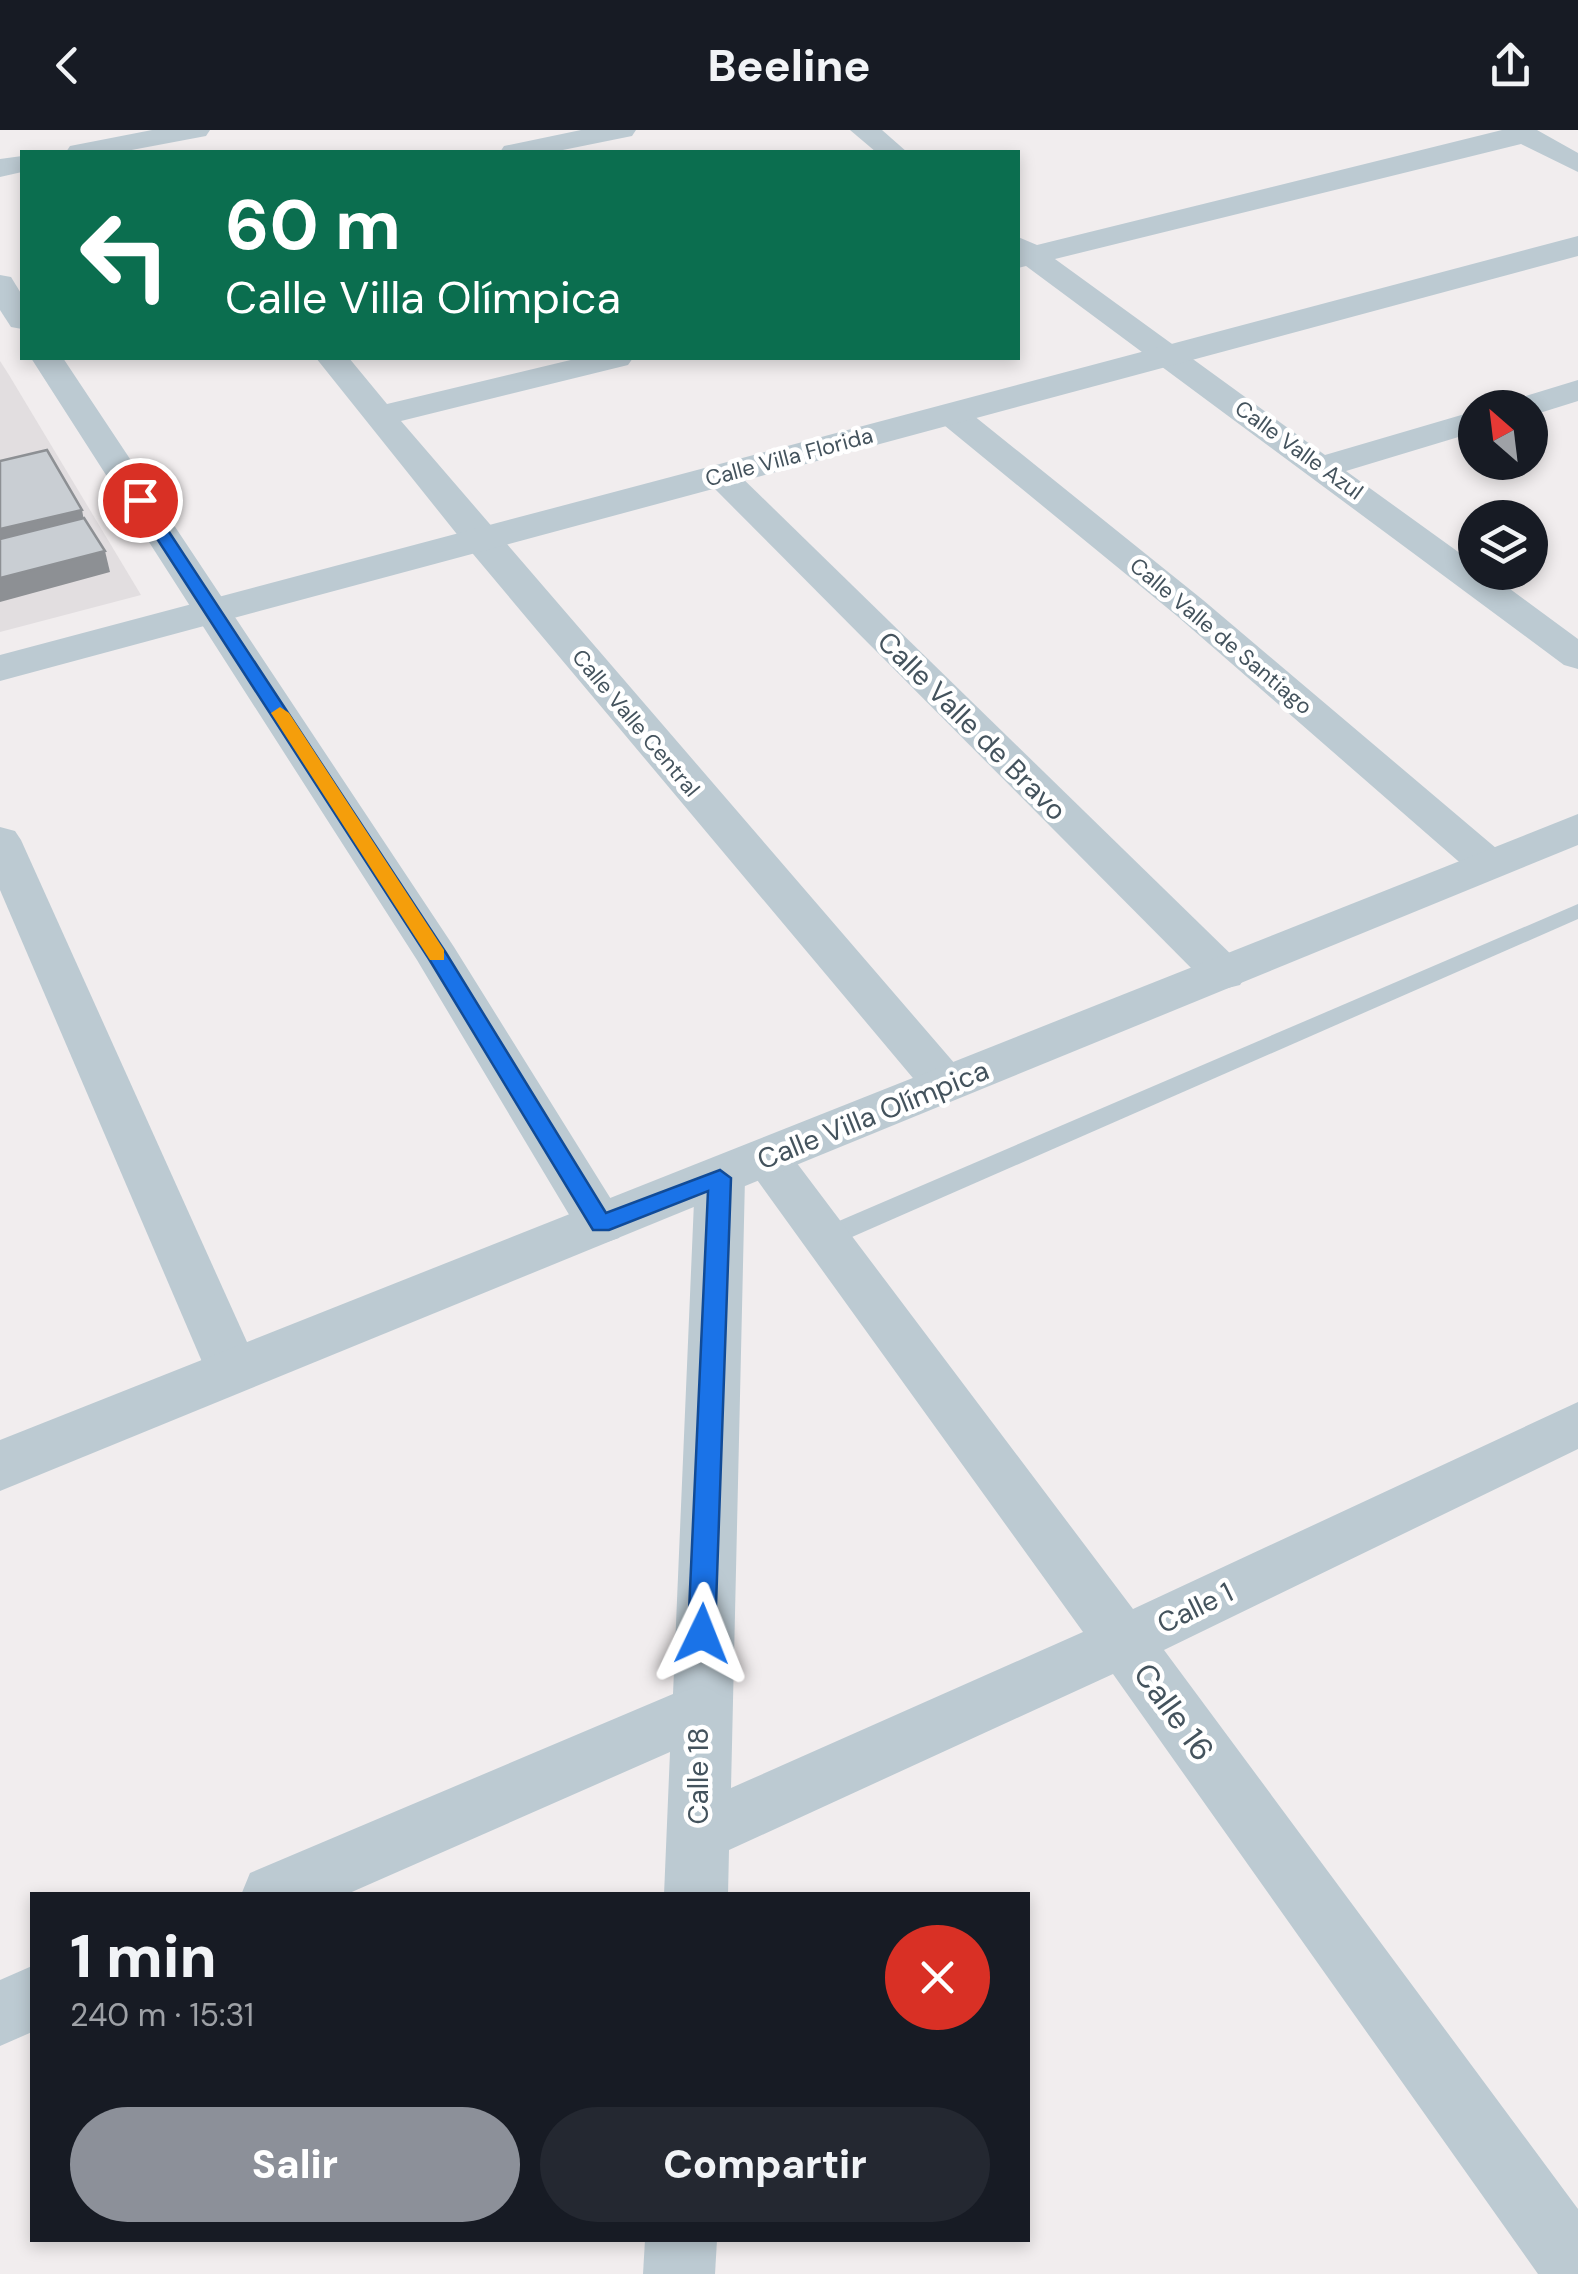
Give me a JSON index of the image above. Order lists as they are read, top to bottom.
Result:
{
  "streets": {
    "street": [
      "Calle Valle Azul",
      "Calle Villa Florida",
      "Calle Valle de Santiago",
      "Calle Valle Central",
      "Calle Valle de Bravo",
      "Calle Villa Olímpica",
      "Calle 1",
      "Calle 16",
      "Calle 18"
    ]
  },
  "crossings": [
    ["Calle Valle Azul", "Calle Villa Florida"],
    ["Calle Villa Florida", "Calle Valle de Santiago"],
    ["Calle Villa Florida", "Calle Valle Central"],
    ["Calle Villa Florida", "Calle Valle de Bravo"],
    ["Calle Valle de Santiago", "Calle Villa Olímpica"],
    ["Calle Valle Central", "Calle Villa Olímpica"],
    ["Calle Valle de Bravo", "Calle Villa Olímpica"],
    ["Calle Villa Olímpica", "Calle 16"],
    ["Calle Villa Olímpica", "Calle 18"],
    ["Calle 1", "Calle 16"],
    ["Calle 1", "Calle 18"],
    ["Calle 16", "Calle 18"]
  ],
  "north": "top left",
  "page": {
    "header": "Beeline",
    "turn": ["60 m", "Calle Villa Olímpica"],
    "heading": ["1 min", "240 m · 15:31"],
    "buttons": ["Salir", "Compartir"]
  }
}
